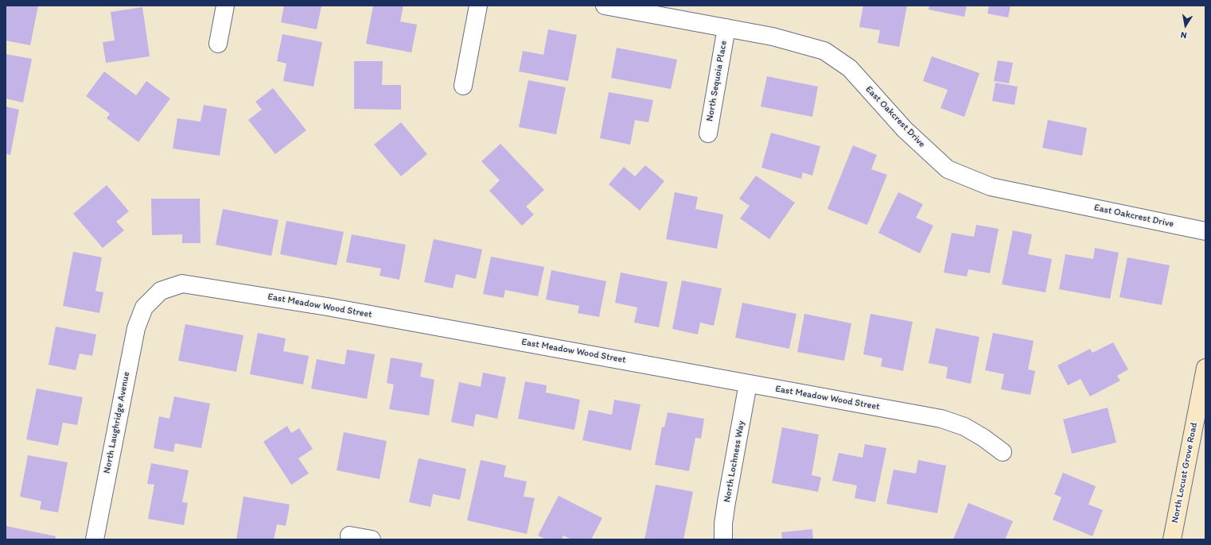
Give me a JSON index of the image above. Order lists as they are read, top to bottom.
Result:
{
  "streets": {
    "main road": ["North Locust Grove Road"],
    "street": [
      "North Sequoia Place",
      "East Oakcrest Drive",
      "East Meadow Wood Street",
      "North Laughridge Avenue",
      "North Lochness Way"
    ]
  },
  "crossings": [
    ["North Sequoia Place", "East Oakcrest Drive"],
    ["East Meadow Wood Street", "North Laughridge Avenue"],
    ["East Meadow Wood Street", "North Lochness Way"]
  ],
  "north": "bottom"
}
